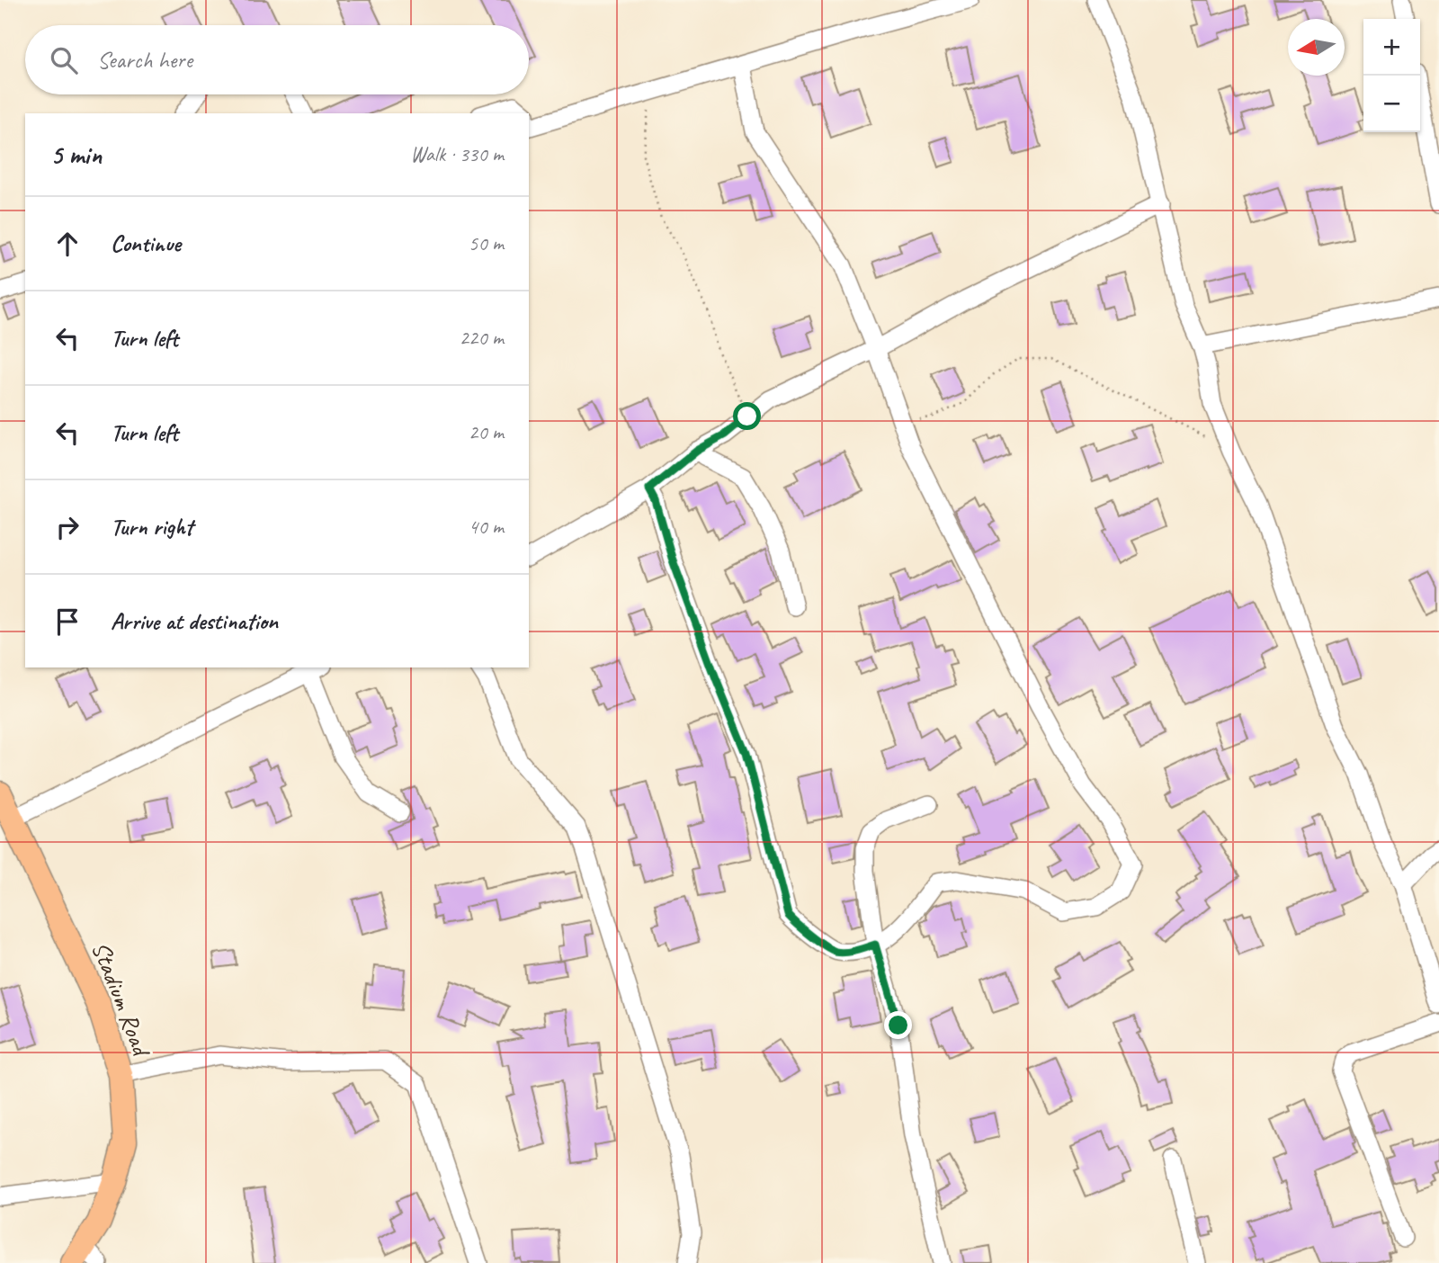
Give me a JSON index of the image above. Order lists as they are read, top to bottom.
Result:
{
  "streets": {
    "main road": ["Stadium Road"]
  },
  "north": "left",
  "page": {
    "map_buttons": ["+", "−"],
    "search": "Search here",
    "heading": ["5 min", "Walk · 330 m"],
    "list": [
      ["Continue", "50 m"],
      ["Turn left", "220 m"],
      ["Turn left", "20 m"],
      ["Turn right", "40 m"],
      "Arrive at destination"
    ]
  }
}
